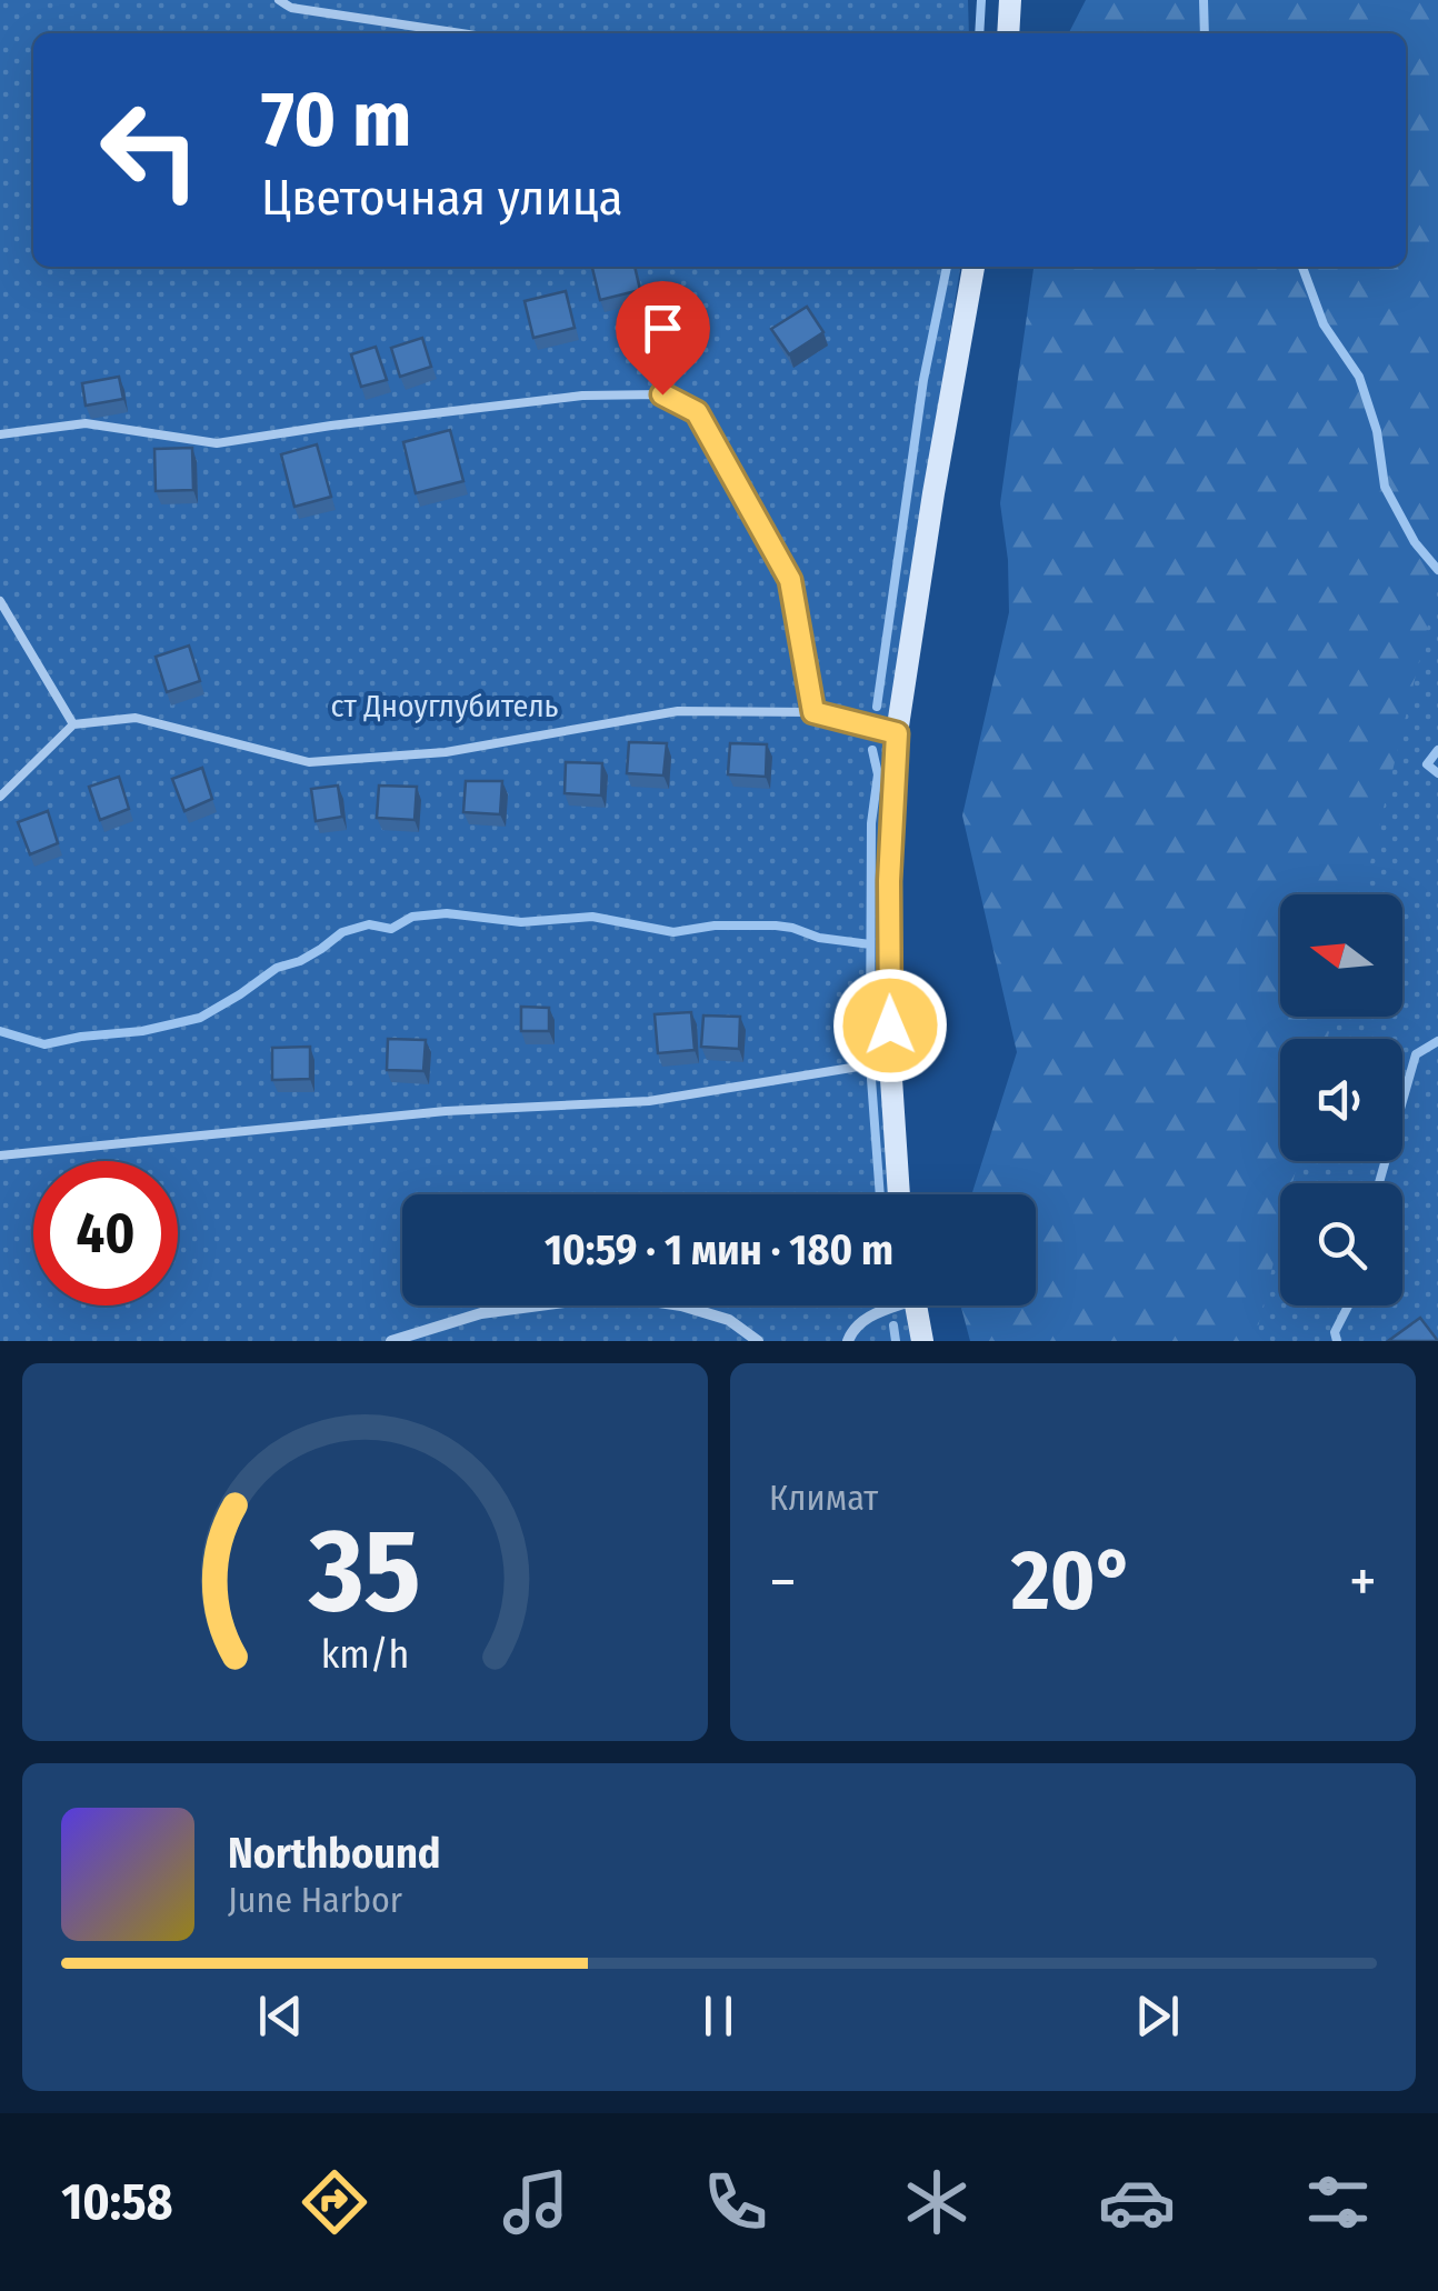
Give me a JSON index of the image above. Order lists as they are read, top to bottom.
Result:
{
  "parks": ["ст Дноуглубитель"],
  "north": "left",
  "page": {
    "turn": ["70 m", "Цветочная улица"],
    "limit": "40",
    "trip": "10:59 · 1 мин · 180 m",
    "tile": "Климат",
    "heat": ["−", "20°", "+"],
    "song": ["Northbound", "June Harbor"],
    "tabs": "10:58",
    "gauge": ["35", "km/h"]
  }
}
